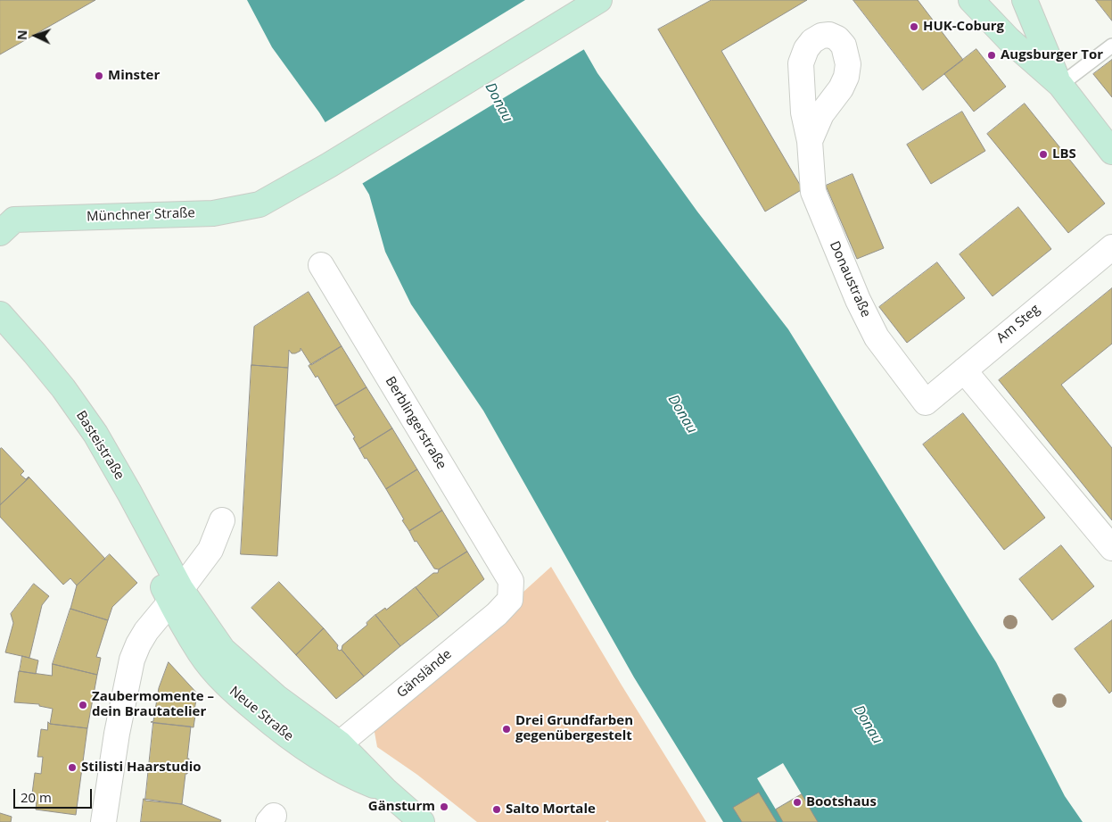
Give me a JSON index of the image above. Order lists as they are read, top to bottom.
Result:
{
  "streets": {
    "street": [
      "Münchner Straße",
      "Donaustraße",
      "Am Steg",
      "Berblingerstraße",
      "Basteistraße",
      "Gänslände",
      "Neue Straße"
    ]
  },
  "crossings": [
    ["Donaustraße", "Am Steg"],
    ["Berblingerstraße", "Gänslände"],
    ["Basteistraße", "Neue Straße"],
    ["Gänslände", "Neue Straße"]
  ],
  "water": ["Donau"],
  "places": [
    "HUK-Coburg",
    "Augsburger Tor",
    "Minster",
    "LBS",
    "Zaubermomente – dein Brautatelier",
    "Drei Grundfarben gegenübergestelt",
    "Stilisti Haarstudio",
    "Bootshaus",
    "Gänsturm",
    "Salto Mortale"
  ],
  "scale_bar": "20 m",
  "north": "left"
}
